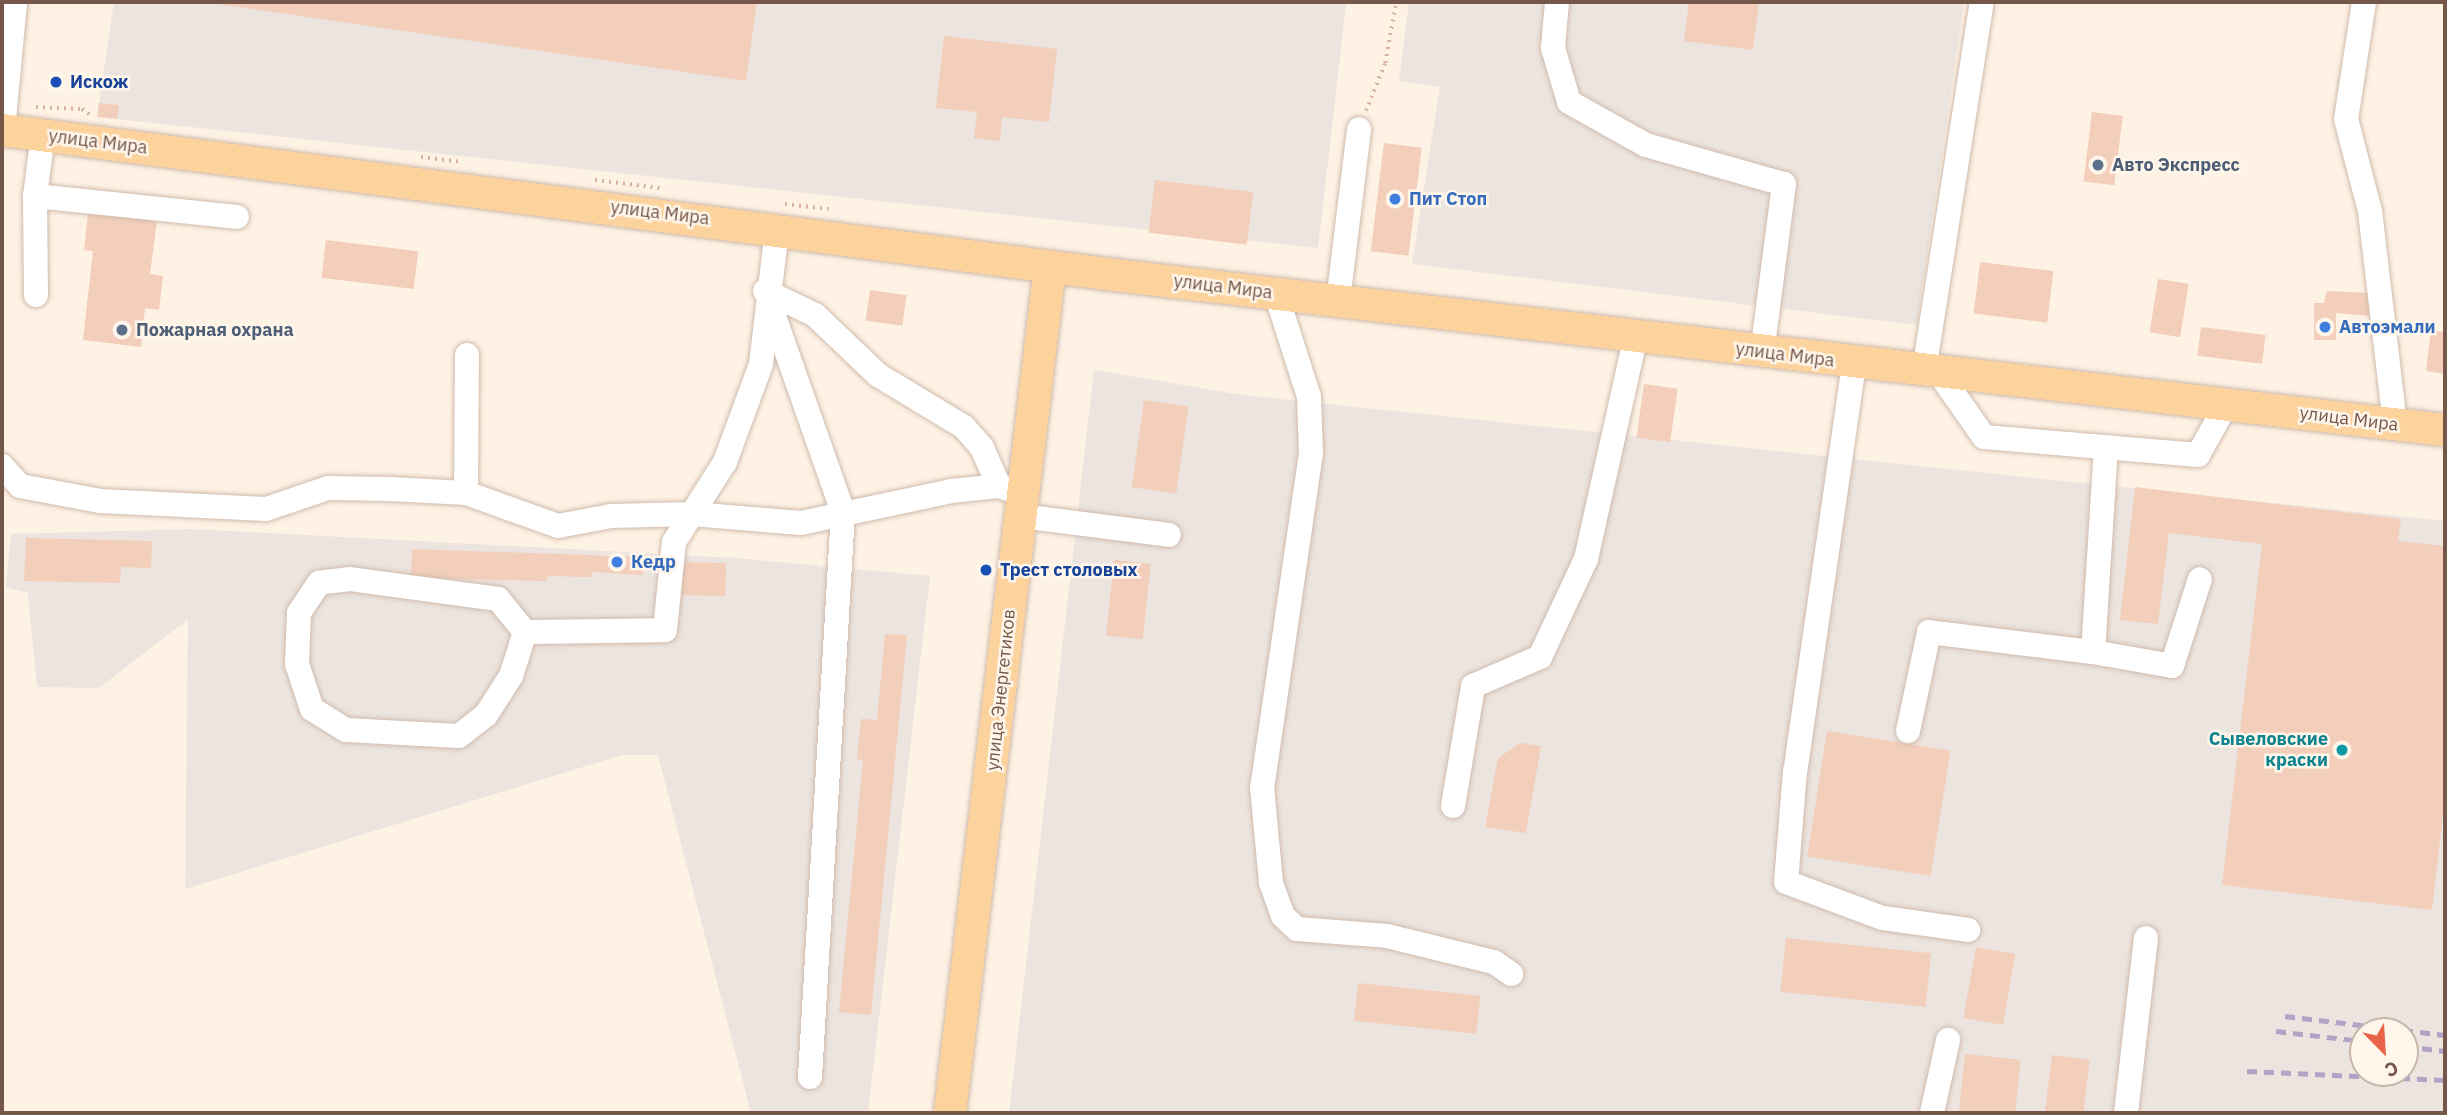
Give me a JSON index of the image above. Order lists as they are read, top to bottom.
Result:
{
  "streets": {
    "main road": ["улица Мира", "улица Энергетиков"]
  },
  "crossings": [
    ["улица Мира", "улица Энергетиков"]
  ],
  "places": [
    "Искож",
    "Авто Экспресс",
    "Пит Стоп",
    "Автоэмали",
    "Пожарная охрана",
    "Кедр",
    "Трест столовых",
    "Сывеловские краски"
  ],
  "north": "bottom right"
}
